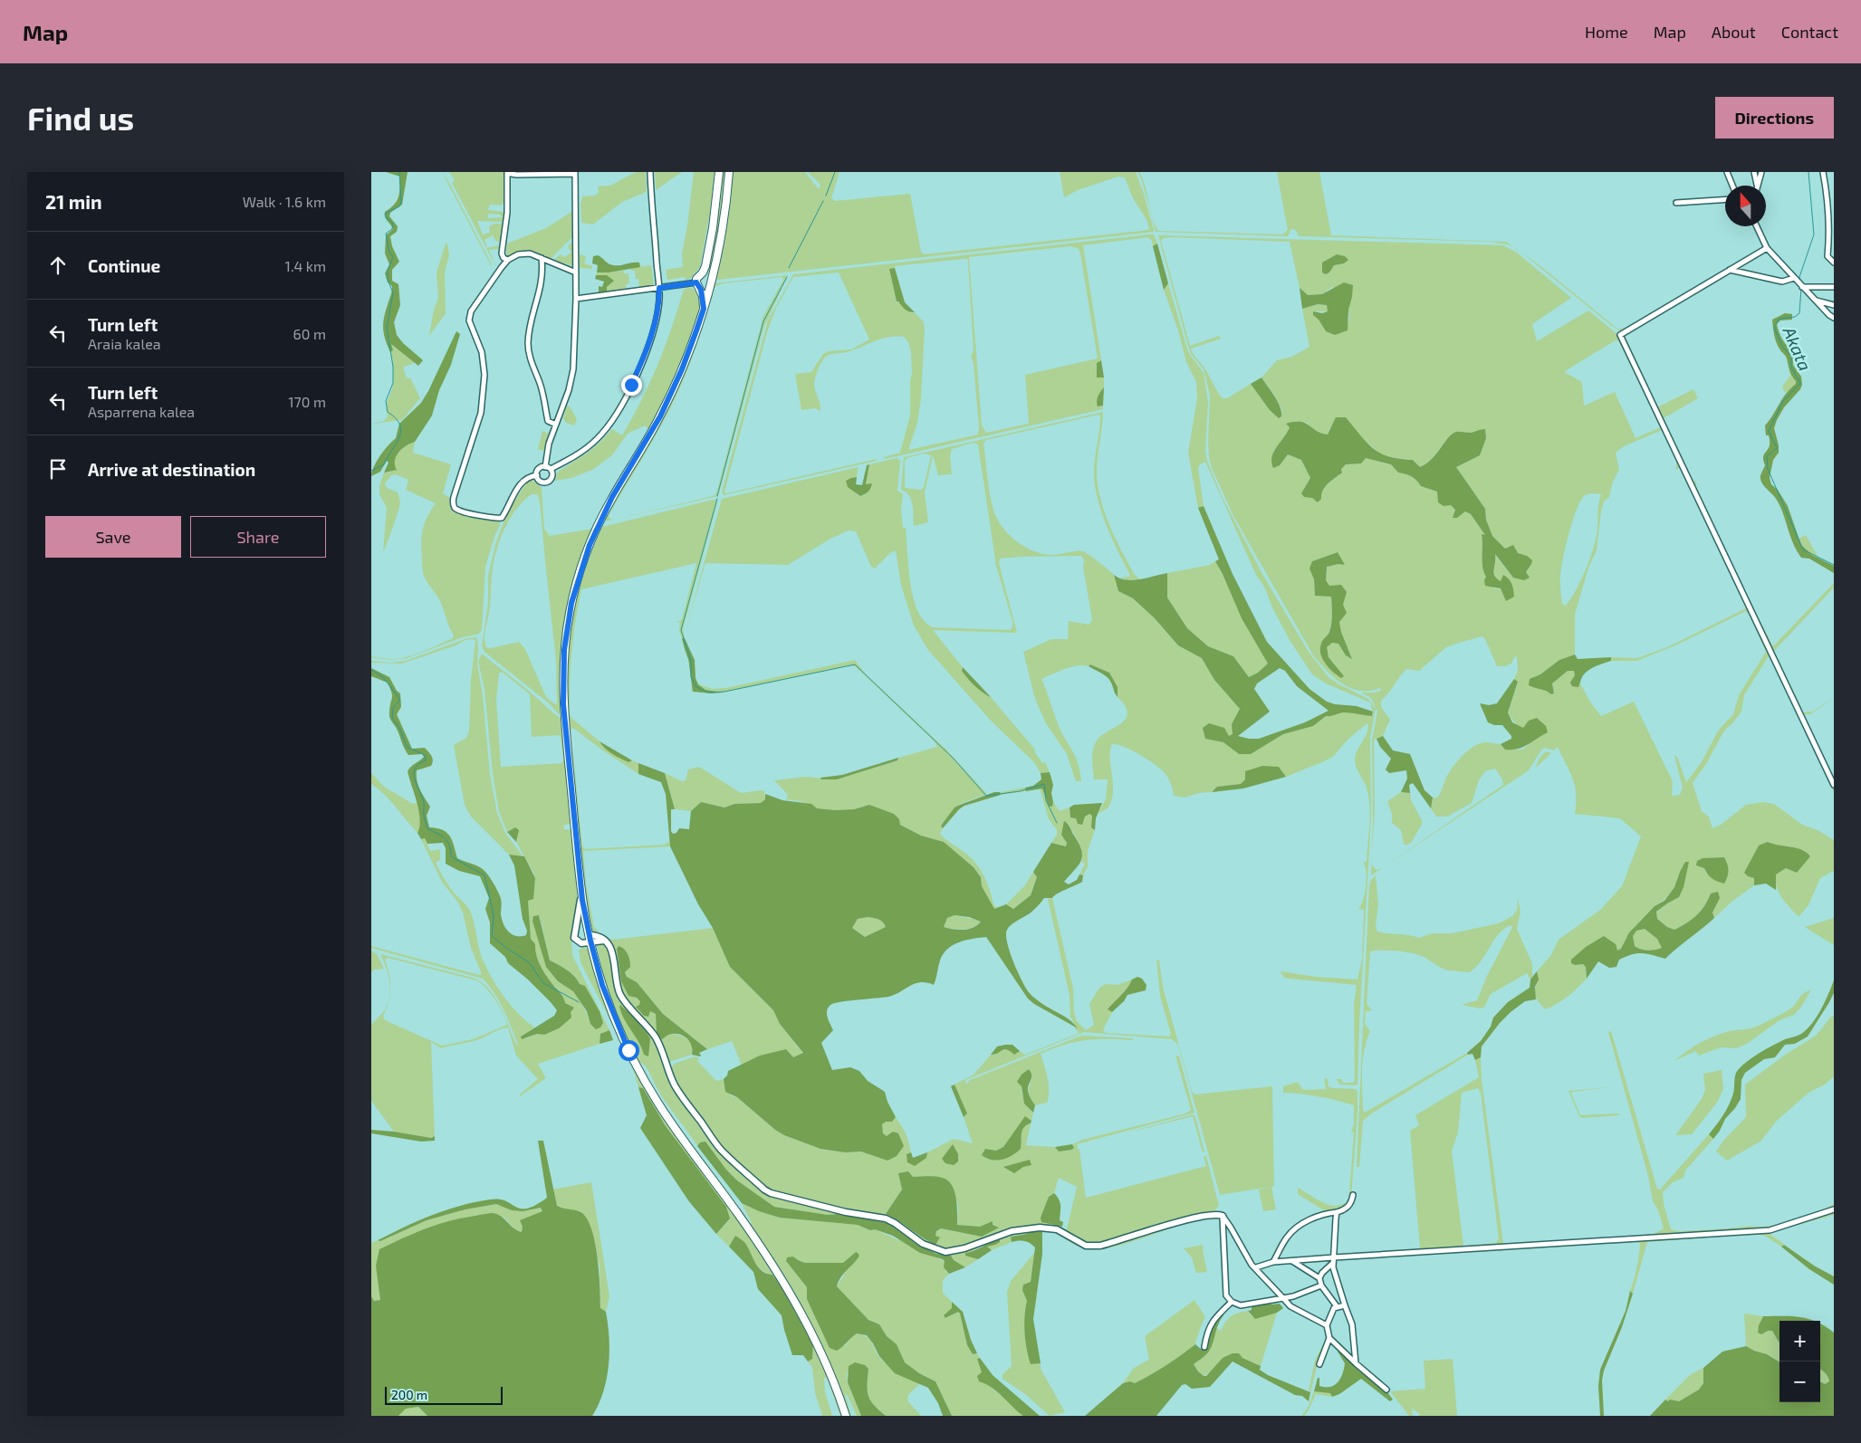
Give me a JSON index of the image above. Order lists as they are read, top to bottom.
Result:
{
  "water": ["Akata"],
  "scale_bar": "200 m",
  "north": "top",
  "page": {
    "header": "Map",
    "nav": [
      "Home",
      "Map",
      "About",
      "Contact"
    ],
    "buttons": [
      "Directions",
      ["Save", "Share"]
    ],
    "title": "Find us",
    "heading": ["21 min", "Walk · 1.6 km"],
    "list": [
      ["Continue", "1.4 km"],
      ["Turn left", "Araia kalea", "60 m"],
      ["Turn left", "Asparrena kalea", "170 m"],
      "Arrive at destination"
    ],
    "map_buttons": ["+", "−"],
    "scale": "200 m"
  }
}
